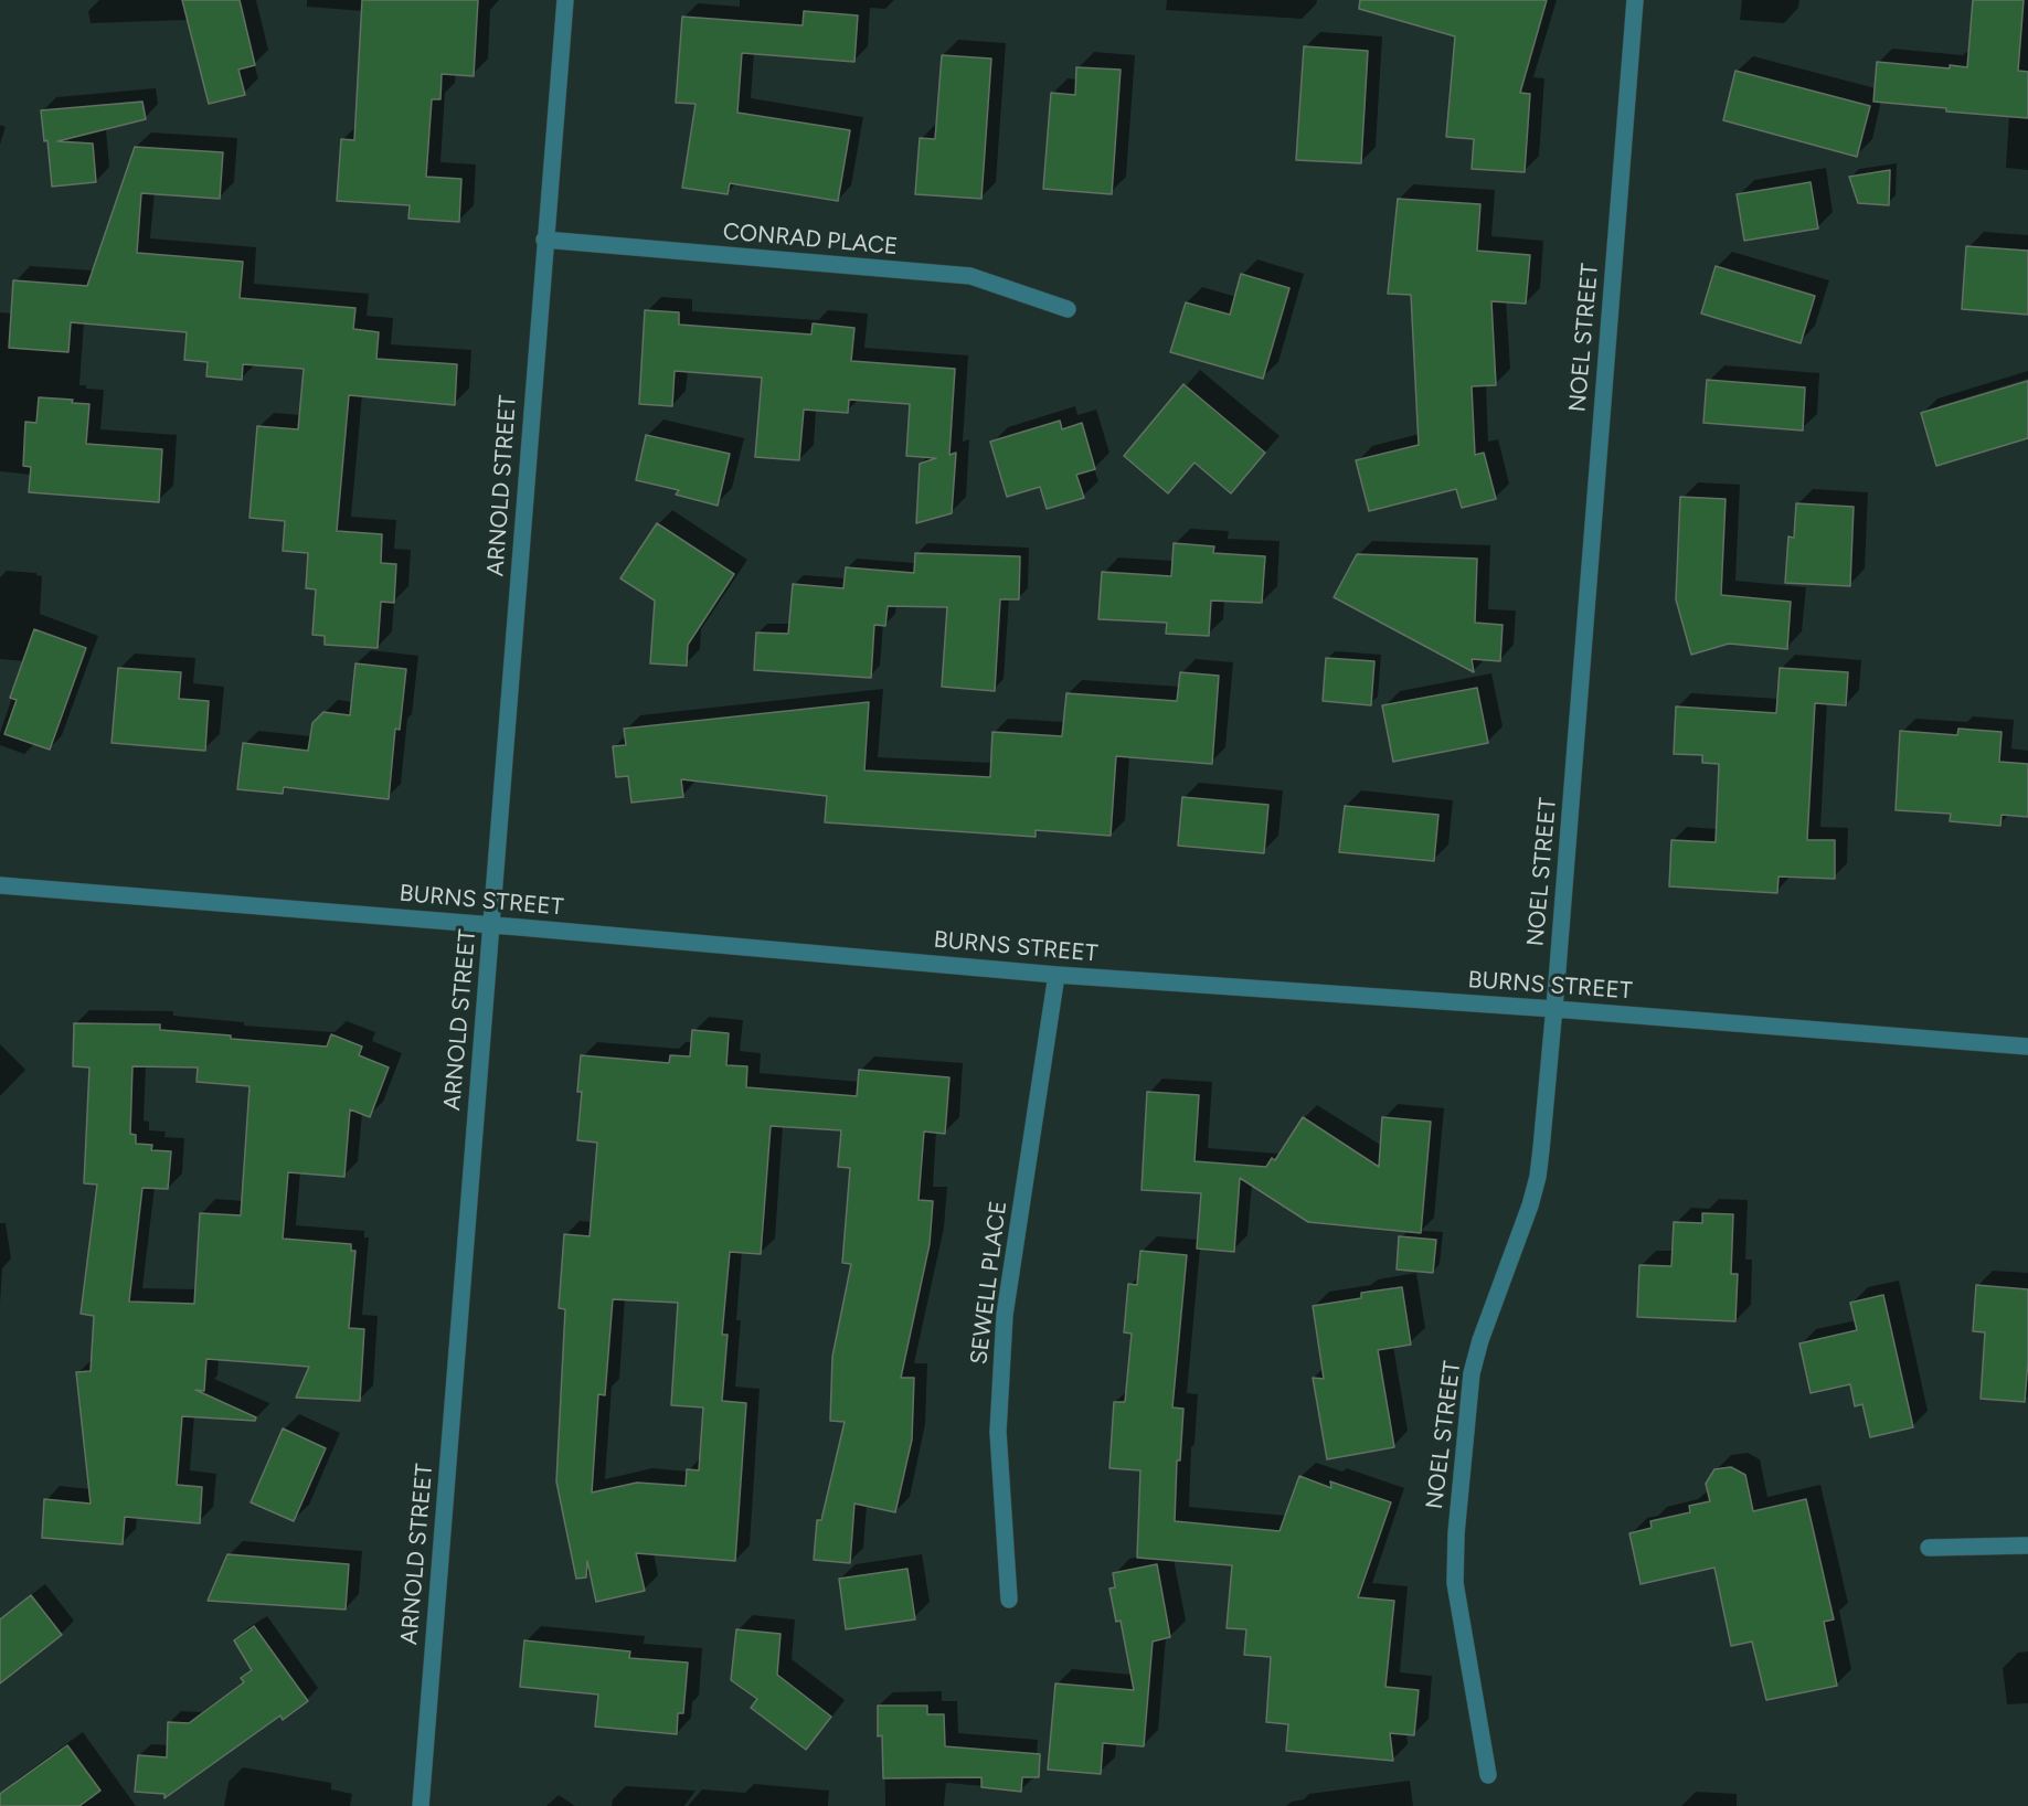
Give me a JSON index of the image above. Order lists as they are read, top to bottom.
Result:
{
  "streets": {
    "street": [
      "CONRAD PLACE",
      "NOEL STREET",
      "ARNOLD STREET",
      "BURNS STREET",
      "SEWELL PLACE"
    ]
  },
  "crossings": [
    ["CONRAD PLACE", "ARNOLD STREET"],
    ["NOEL STREET", "BURNS STREET"],
    ["ARNOLD STREET", "BURNS STREET"],
    ["BURNS STREET", "SEWELL PLACE"]
  ]
}
